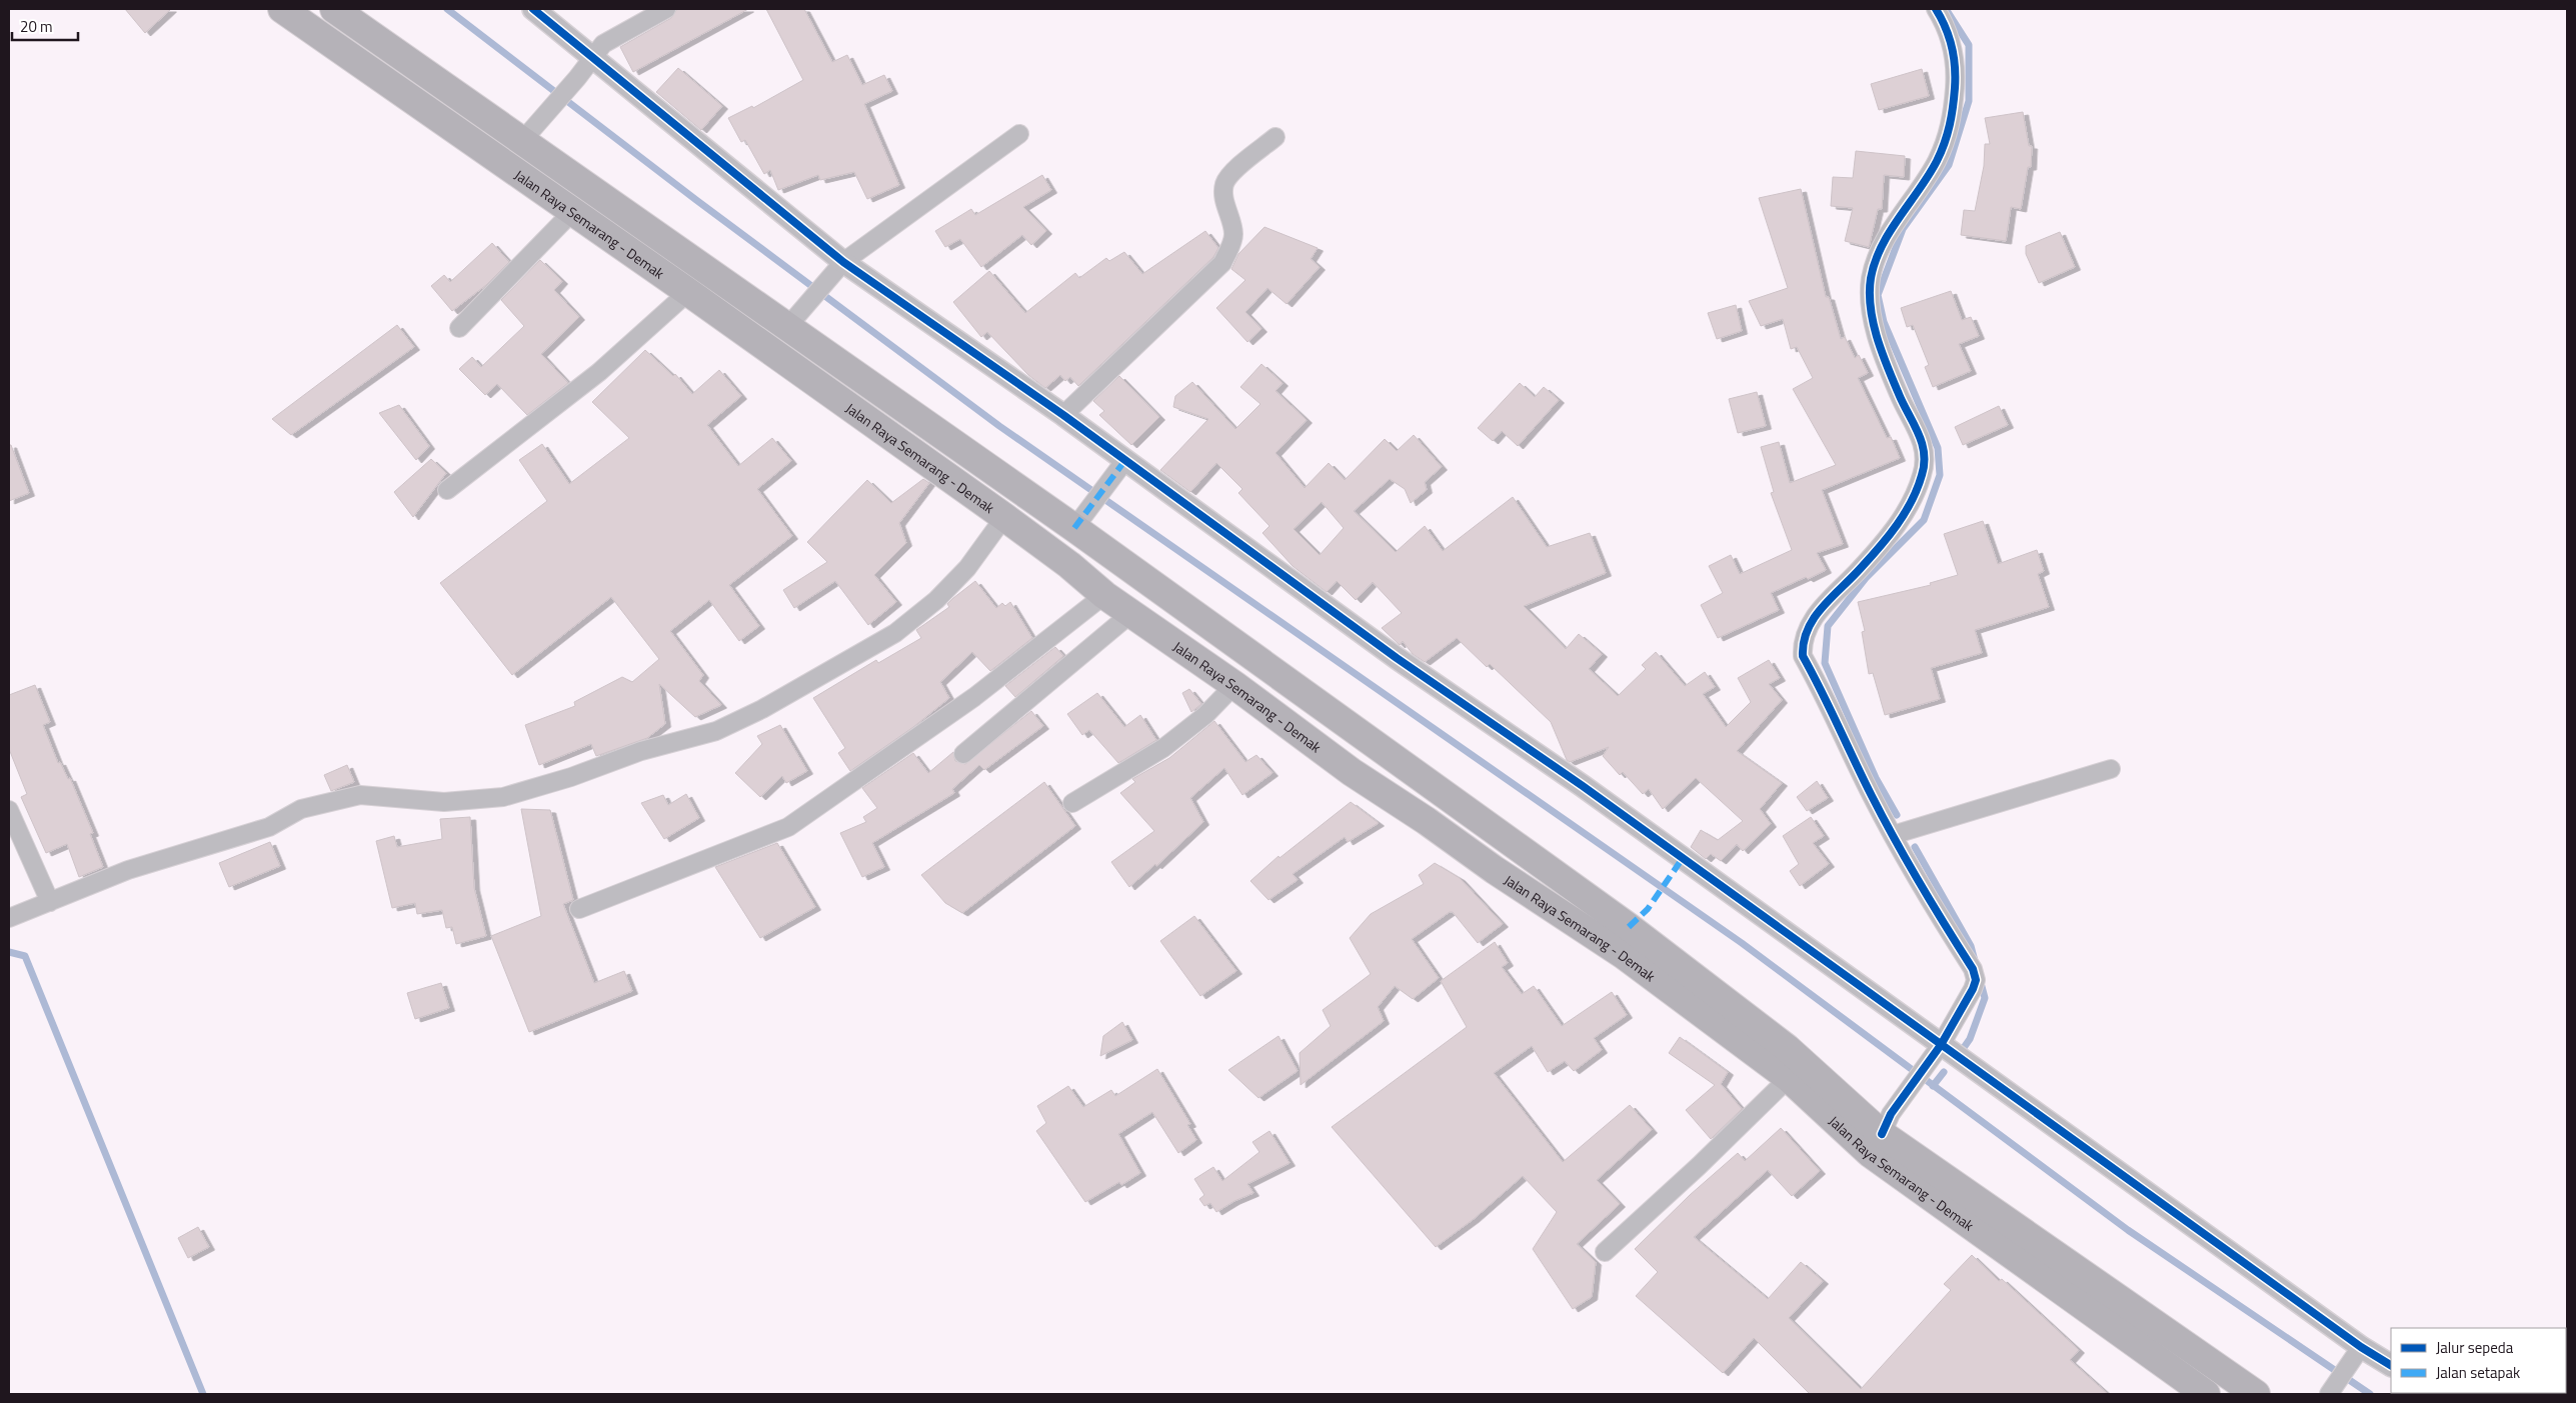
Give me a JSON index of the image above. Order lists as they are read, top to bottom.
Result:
{
  "streets": {
    "highway": ["Jalan Raya Semarang - Demak"]
  },
  "legend": ["Jalur sepeda", "Jalan setapak"],
  "scale_bar": "20 m"
}
